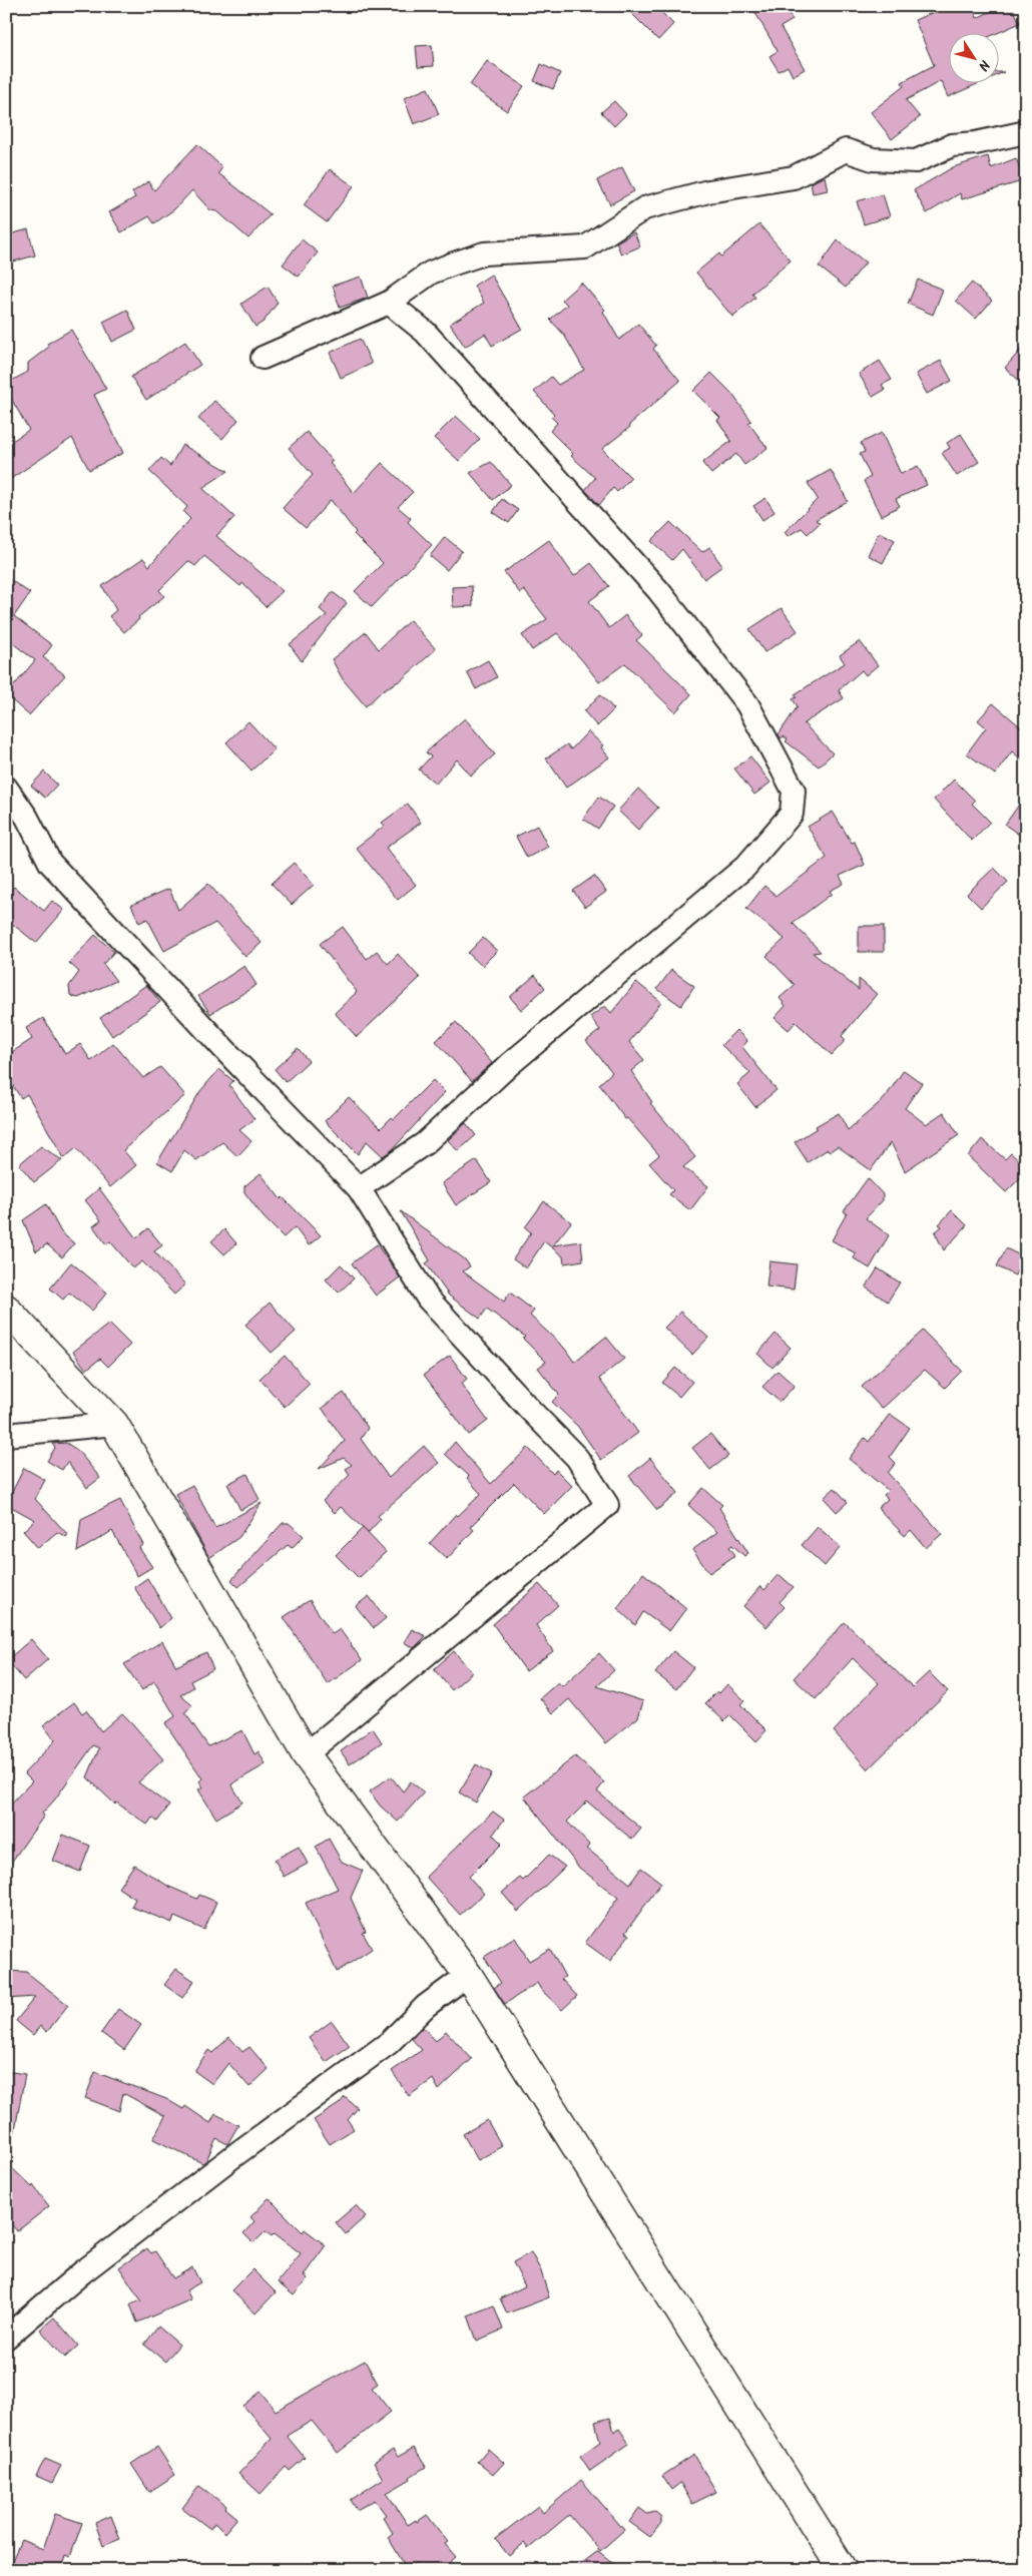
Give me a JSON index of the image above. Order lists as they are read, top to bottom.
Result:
{
  "north": "bottom right"
}
